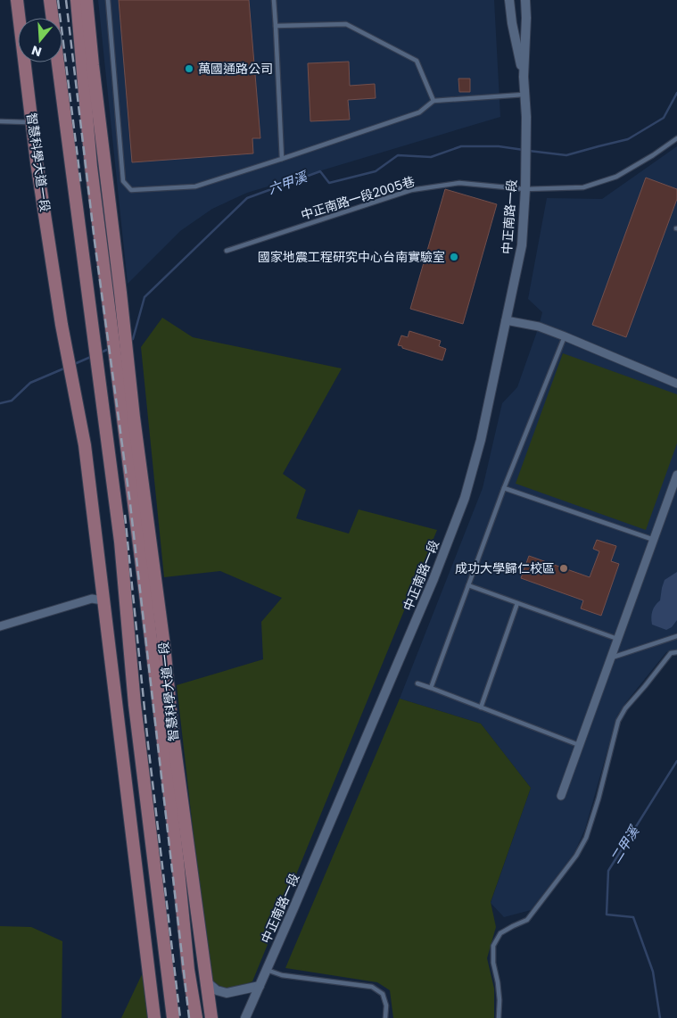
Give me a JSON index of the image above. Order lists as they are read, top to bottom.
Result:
{
  "streets": {
    "main road": ["智慧科學大道一段"],
    "street": ["中正南路一段"],
    "lane": ["中正南路一段2005巷"]
  },
  "crossings": [
    ["中正南路一段2005巷", "中正南路一段"]
  ],
  "water": ["六甲溪", "二甲溪"],
  "places": ["萬國通路公司", "國家地震工程研究中心台南實驗室", "成功大學歸仁校區"],
  "north": "bottom"
}
